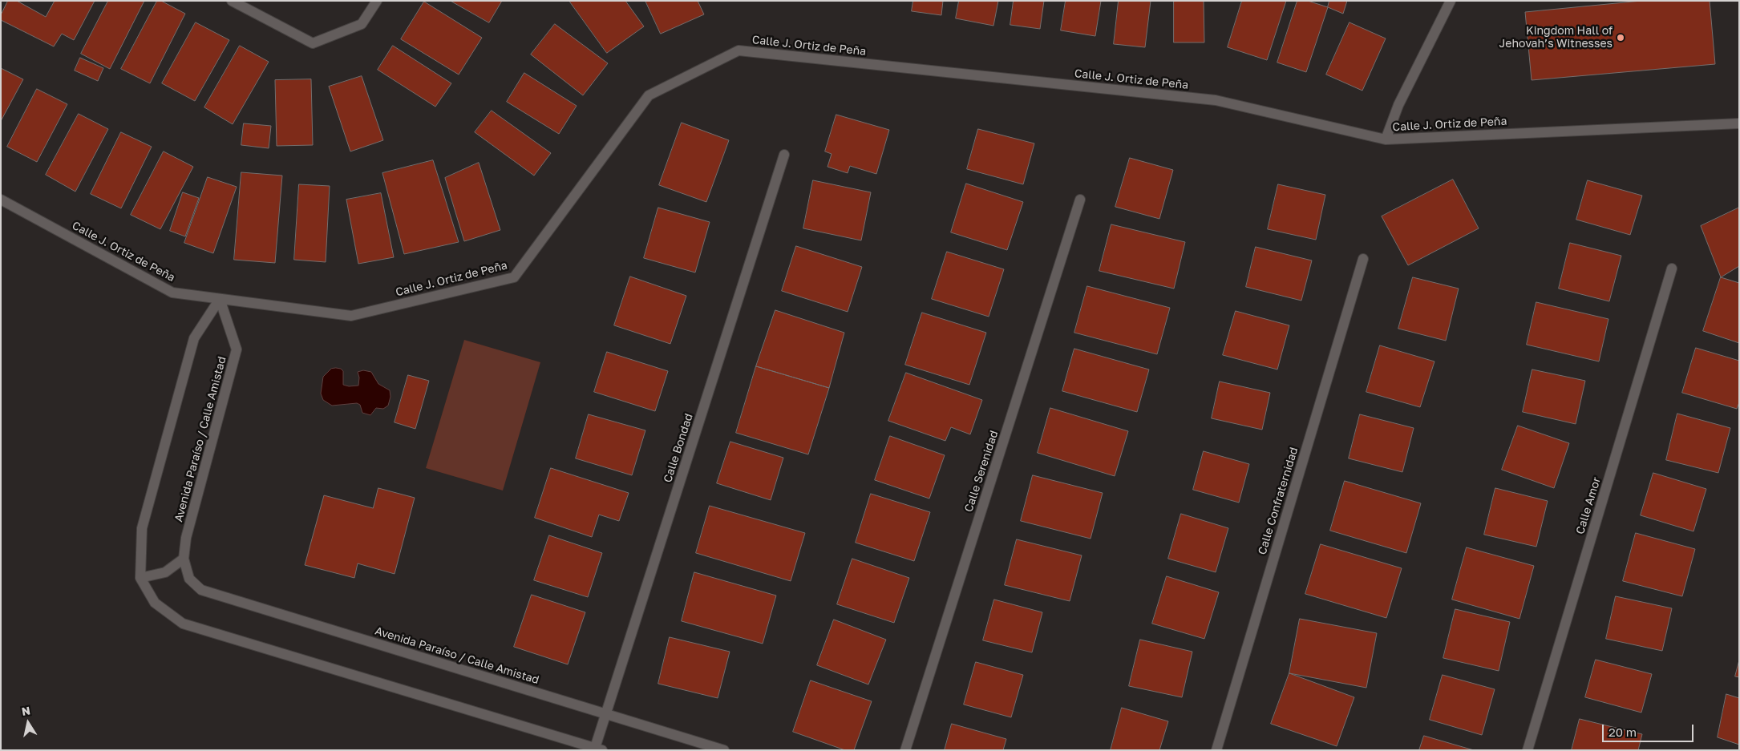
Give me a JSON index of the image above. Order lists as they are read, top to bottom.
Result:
{
  "streets": {
    "street": [
      "Calle J. Ortiz de Peña",
      "Avenida Paraíso / Calle Amistad",
      "Calle Bondad",
      "Calle Serenidad",
      "Calle Confraternidad",
      "Calle Amor"
    ]
  },
  "crossings": [
    ["Calle J. Ortiz de Peña", "Avenida Paraíso / Calle Amistad"],
    ["Avenida Paraíso / Calle Amistad", "Calle Bondad"]
  ],
  "places": ["Kingdom Hall of Jehovah’s Witnesses"],
  "scale_bar": "20 m",
  "north": "top"
}
